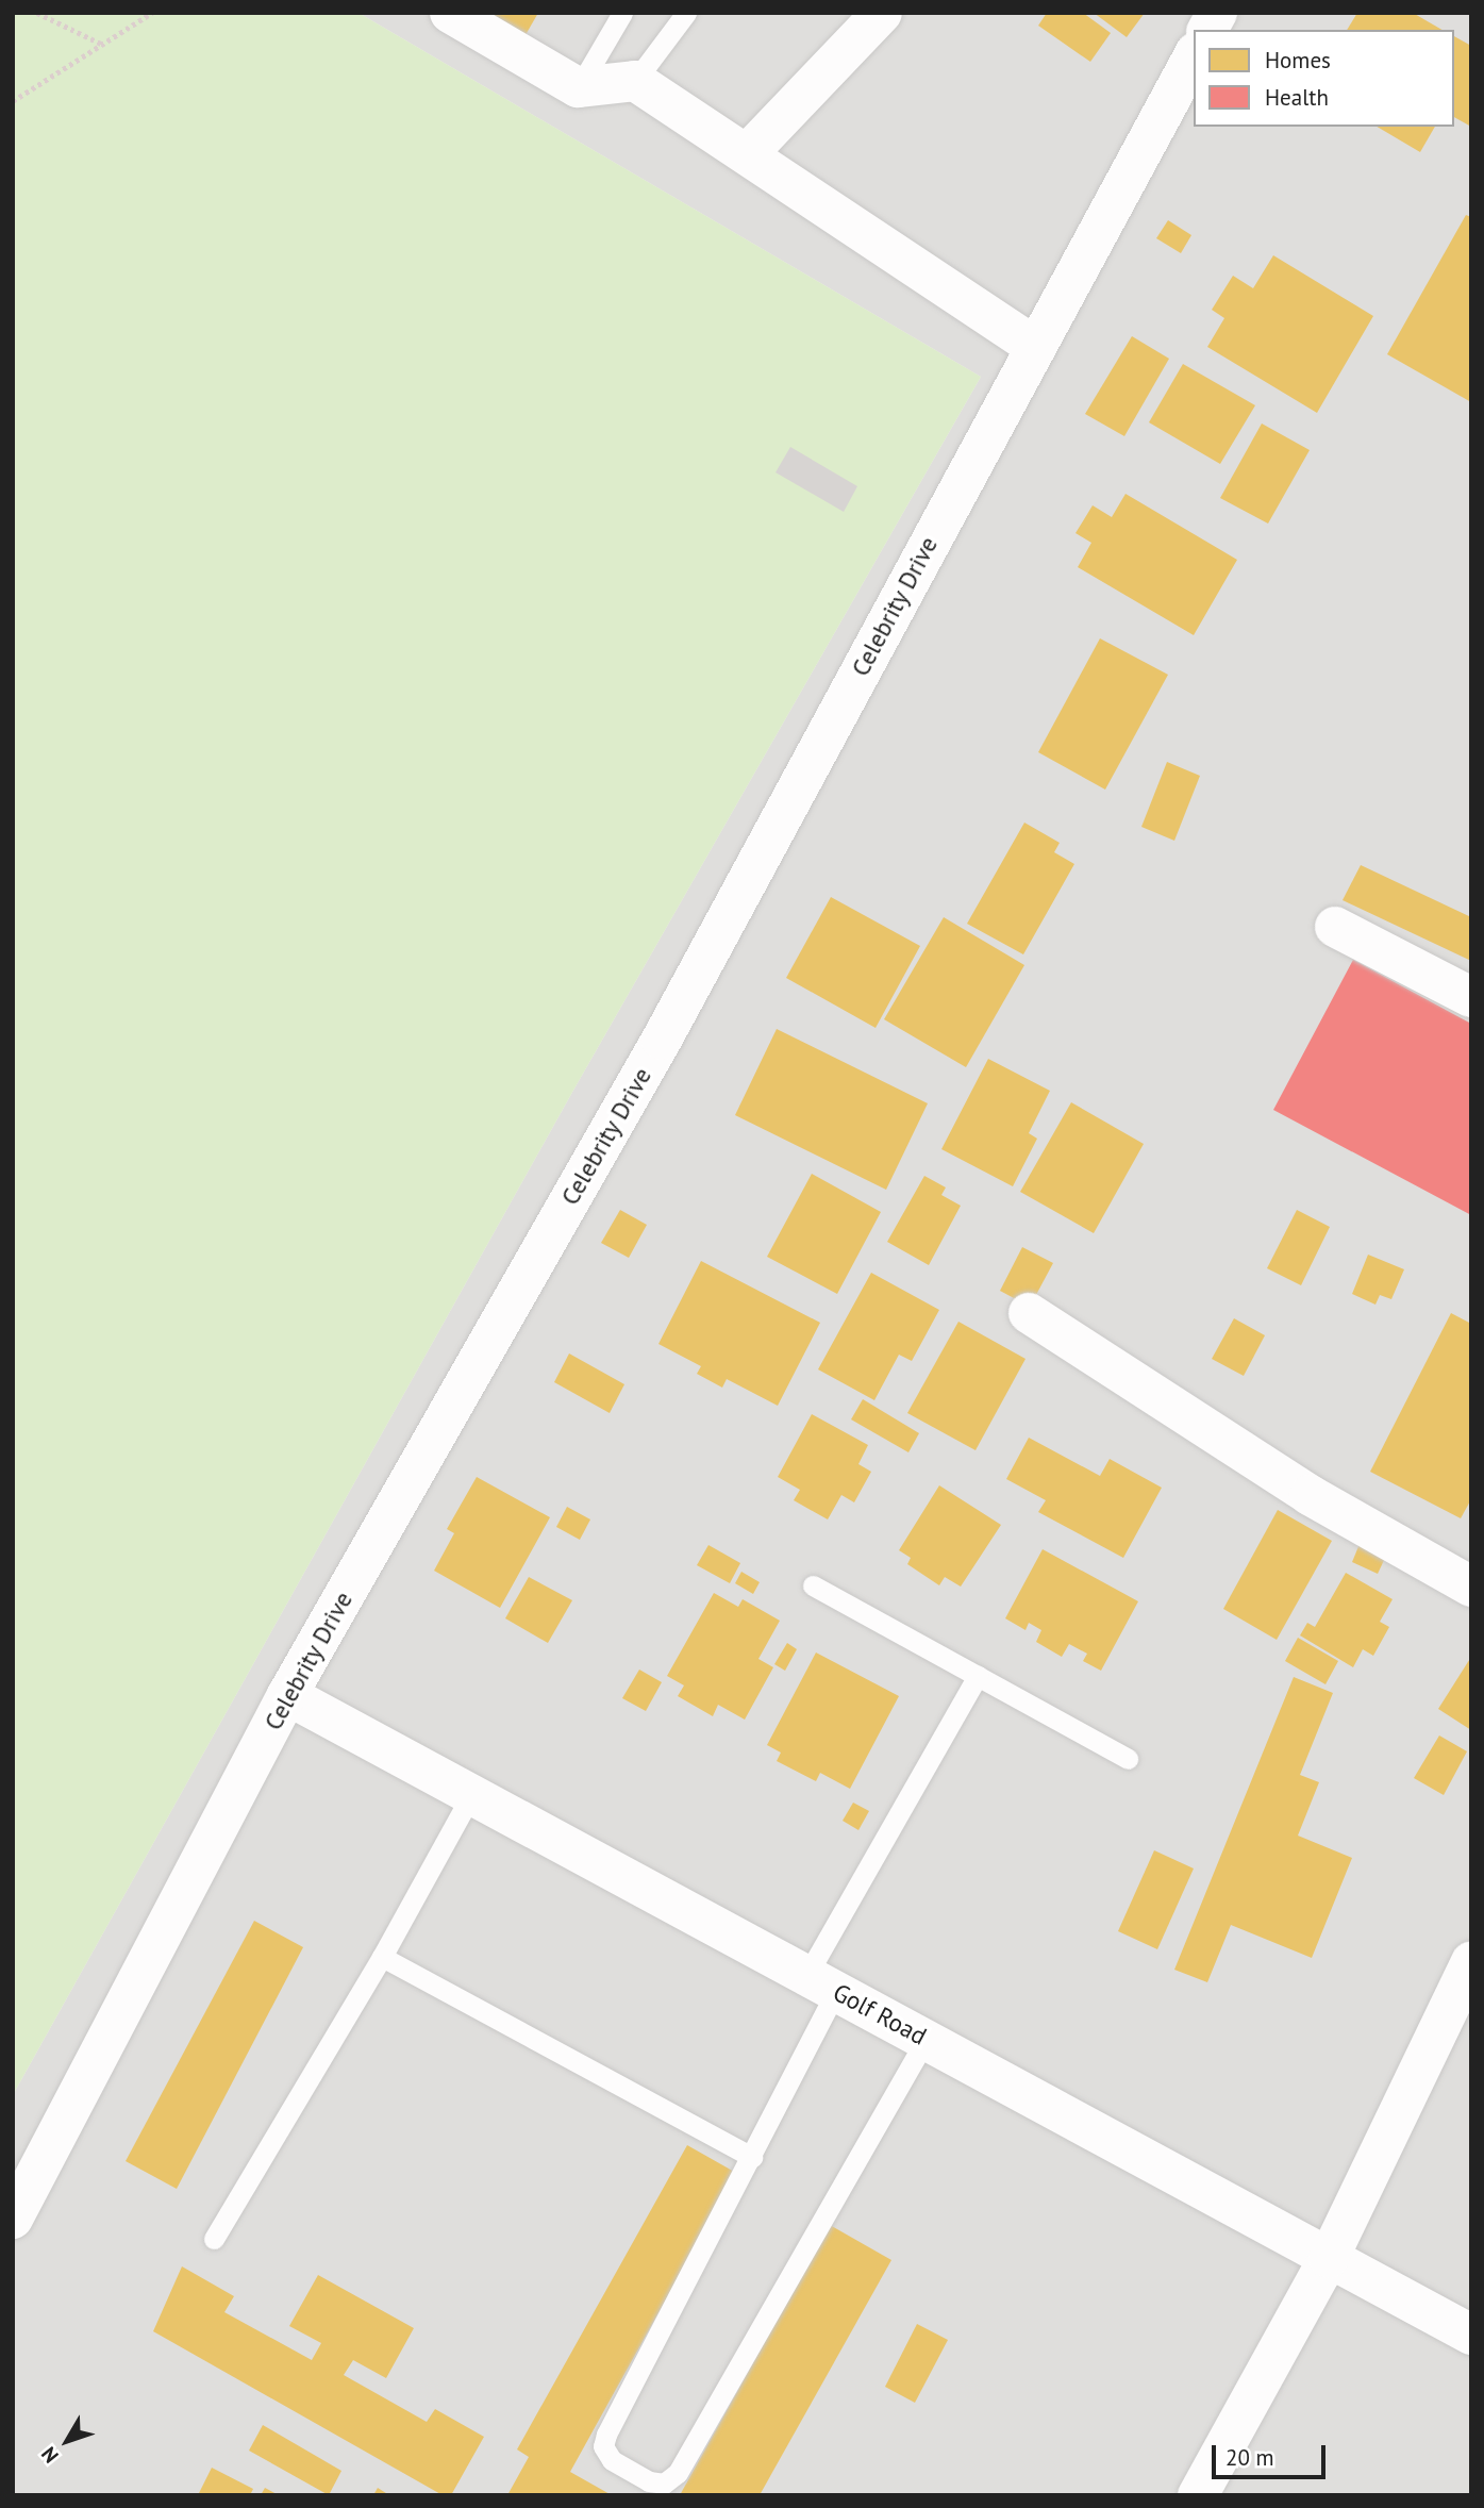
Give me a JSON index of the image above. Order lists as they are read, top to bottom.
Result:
{
  "streets": {
    "street": ["Celebrity Drive", "Golf Road"]
  },
  "crossings": [
    ["Celebrity Drive", "Golf Road"]
  ],
  "legend": ["Homes", "Health"],
  "scale_bar": "20 m",
  "north": "bottom left"
}
